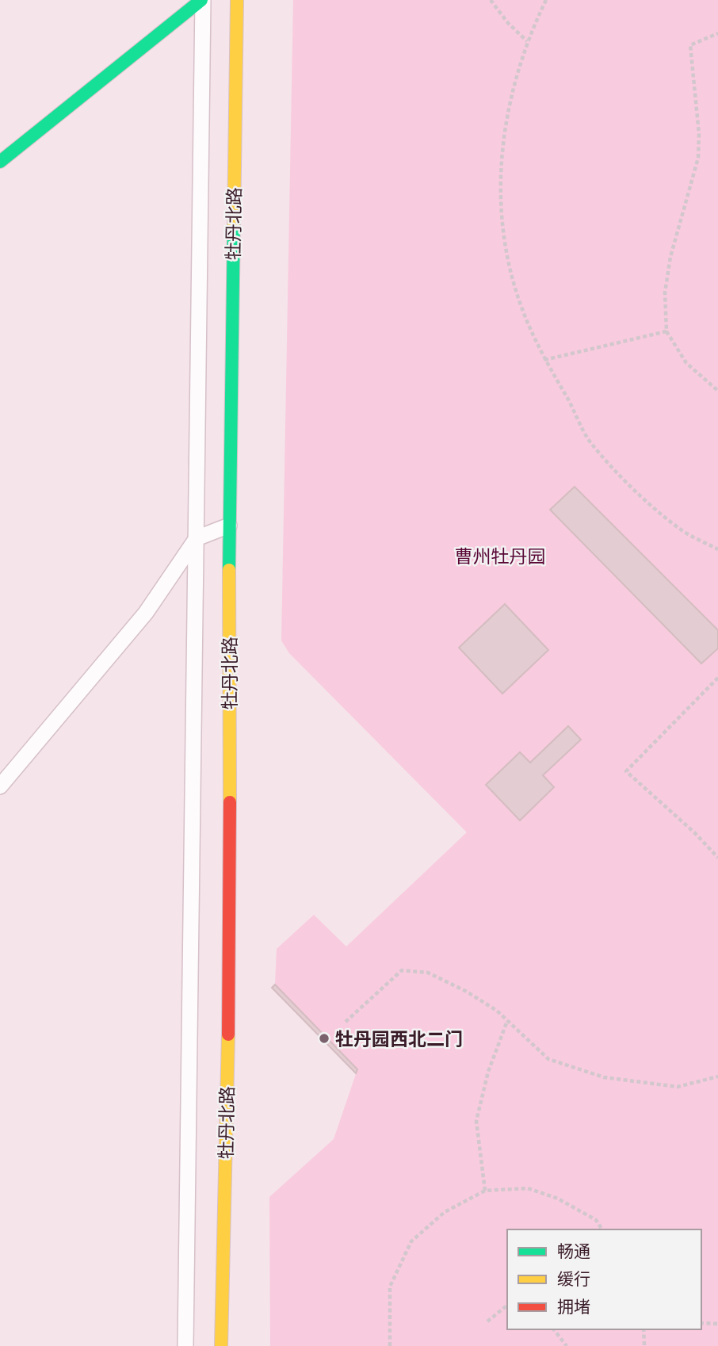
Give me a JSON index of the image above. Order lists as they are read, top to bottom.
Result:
{
  "streets": {
    "street": ["牡丹北路"]
  },
  "parks": ["曹州牡丹园"],
  "places": ["牡丹园西北二门"],
  "legend": ["畅通", "缓行", "拥堵"]
}
